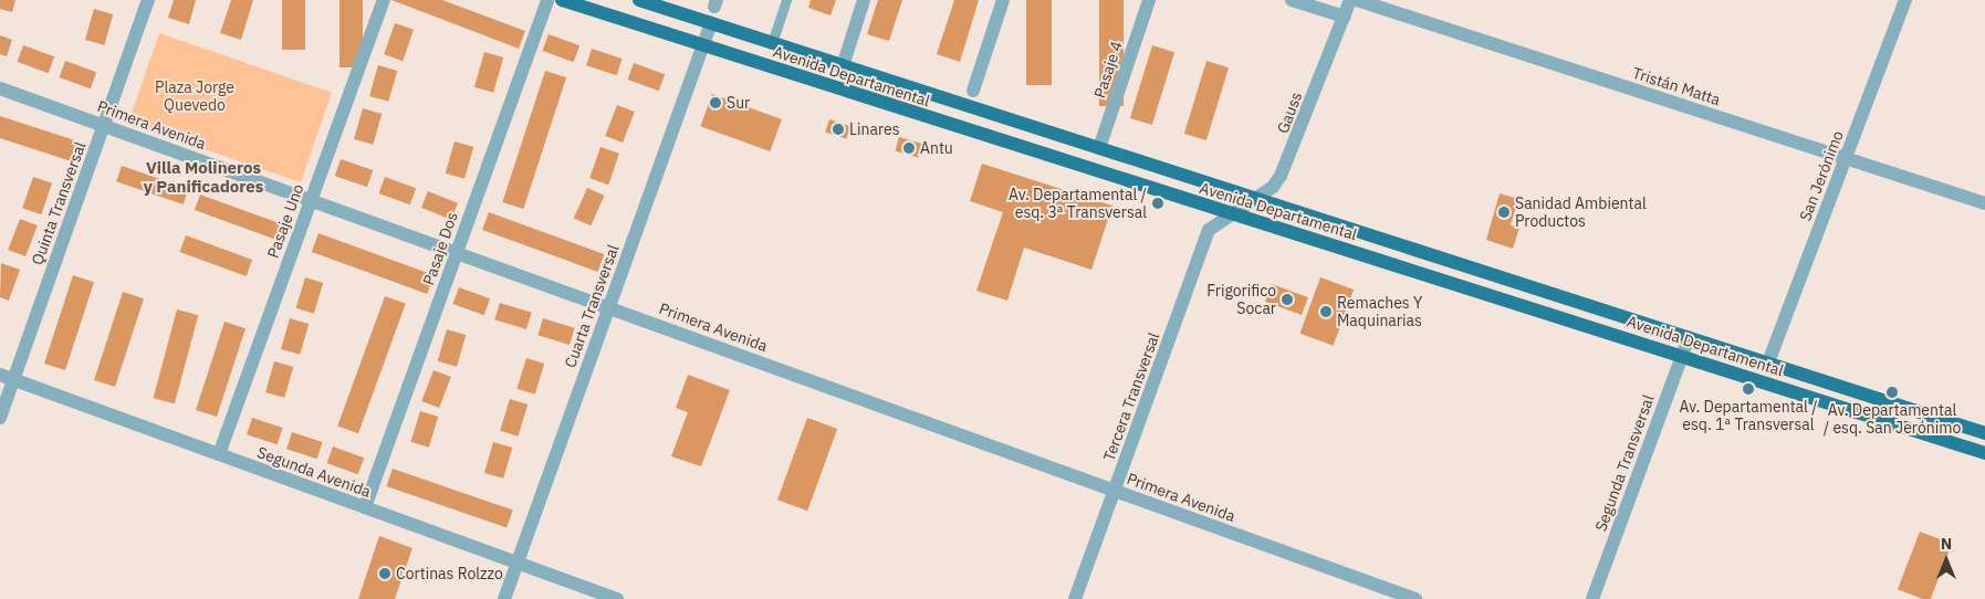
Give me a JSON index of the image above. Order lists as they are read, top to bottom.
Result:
{
  "streets": {
    "main road": ["Avenida Departamental"],
    "street": [
      "Pasaje 4",
      "Tristán Matta",
      "Gauss",
      "Primera Avenida",
      "San Jerónimo",
      "Quinta Transversal",
      "Pasaje Uno",
      "Pasaje Dos",
      "Cuarta Transversal",
      "Tercera Transversal",
      "Segunda Transversal",
      "Segunda Avenida"
    ]
  },
  "crossings": [
    ["Pasaje 4", "Avenida Departamental"],
    ["Avenida Departamental", "Gauss"],
    ["Avenida Departamental", "San Jerónimo"],
    ["Avenida Departamental", "Cuarta Transversal"],
    ["Avenida Departamental", "Tercera Transversal"],
    ["Avenida Departamental", "Segunda Transversal"],
    ["Tristán Matta", "San Jerónimo"],
    ["Gauss", "Tercera Transversal"],
    ["Primera Avenida", "Quinta Transversal"],
    ["Primera Avenida", "Pasaje Uno"],
    ["Primera Avenida", "Pasaje Dos"],
    ["Primera Avenida", "Cuarta Transversal"],
    ["Primera Avenida", "Tercera Transversal"],
    ["Quinta Transversal", "Segunda Avenida"],
    ["Pasaje Uno", "Segunda Avenida"],
    ["Pasaje Dos", "Segunda Avenida"],
    ["Cuarta Transversal", "Segunda Avenida"]
  ],
  "districts": ["Villa Molineros y Panificadores"],
  "parks": ["Plaza Jorge Quevedo"],
  "places": [
    "Sur",
    "Linares",
    "Antu",
    "Av. Departamental / esq. 3ª Transversal",
    "Sanidad Ambiental Productos",
    "Frigorifico Socar",
    "Remaches Y Maquinarias",
    "Av. Departamental / esq. 1ª Transversal",
    "Av. Departamental / esq. San Jerónimo",
    "Cortinas Rolzzo"
  ],
  "north": "top"
}
